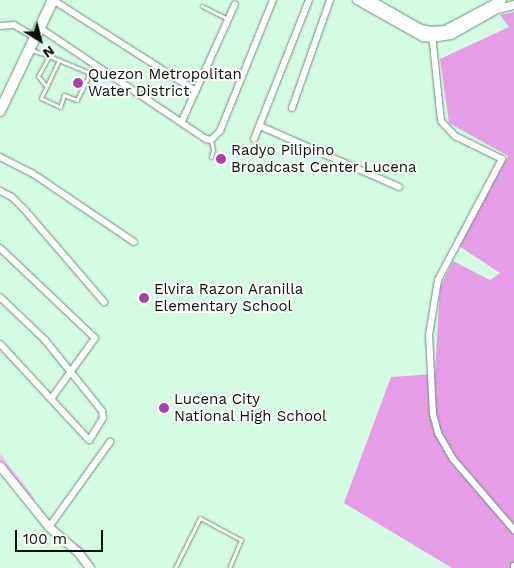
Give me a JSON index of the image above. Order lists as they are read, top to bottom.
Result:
{
  "places": [
    "Quezon Metropolitan Water District",
    "Radyo Pilipino Broadcast Center Lucena",
    "Elvira Razon Aranilla Elementary School",
    "Lucena City National High School"
  ],
  "scale_bar": "100 m",
  "north": "bottom right"
}
